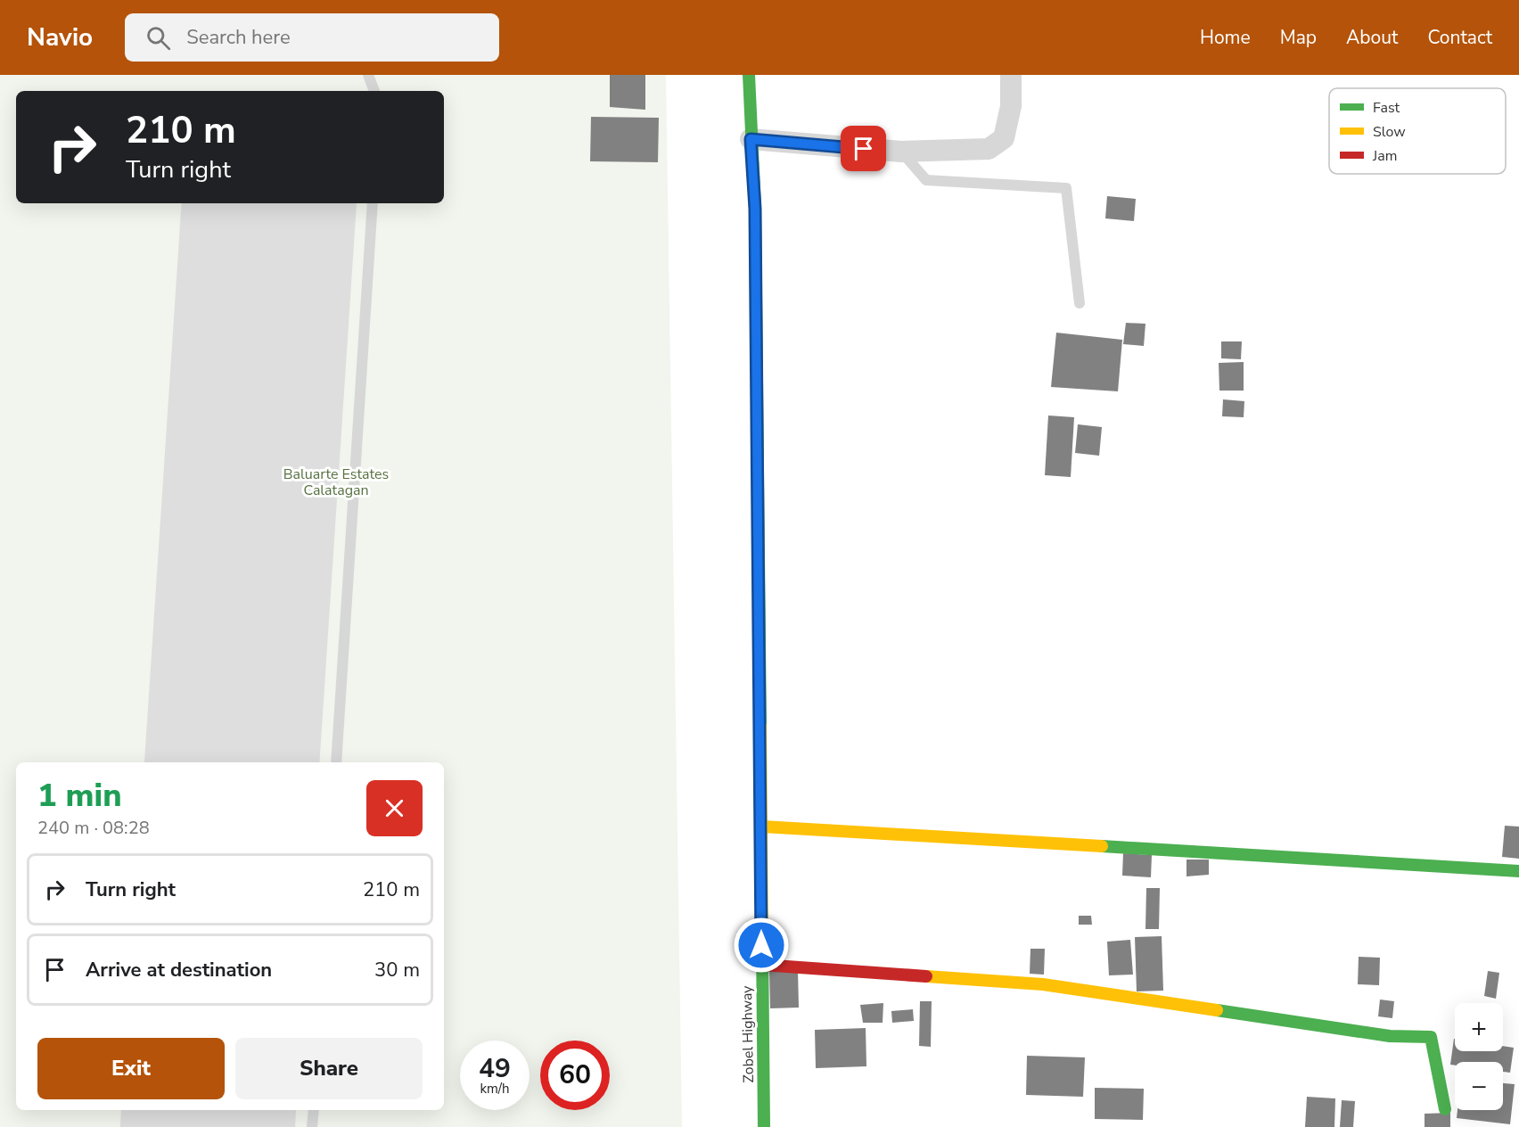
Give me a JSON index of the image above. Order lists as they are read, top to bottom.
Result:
{
  "streets": {
    "street": ["Zobel Highway"]
  },
  "parks": ["Baluarte Estates Calatagan"],
  "legend": ["Fast", "Slow", "Jam"],
  "page": {
    "header": "Navio",
    "search": "Search here",
    "nav": [
      "Home",
      "Map",
      "About",
      "Contact"
    ],
    "turn": ["210 m", "Turn right"],
    "heading": ["1 min", "240 m · 08:28"],
    "list": [
      {
        "name": "Turn right",
        "value": "210 m"
      },
      {
        "name": "Arrive at destination",
        "value": "30 m"
      }
    ],
    "map_buttons": ["+", "−"],
    "buttons": ["Exit", "Share"],
    "speed": "49 km/h",
    "limit": "60"
  }
}
